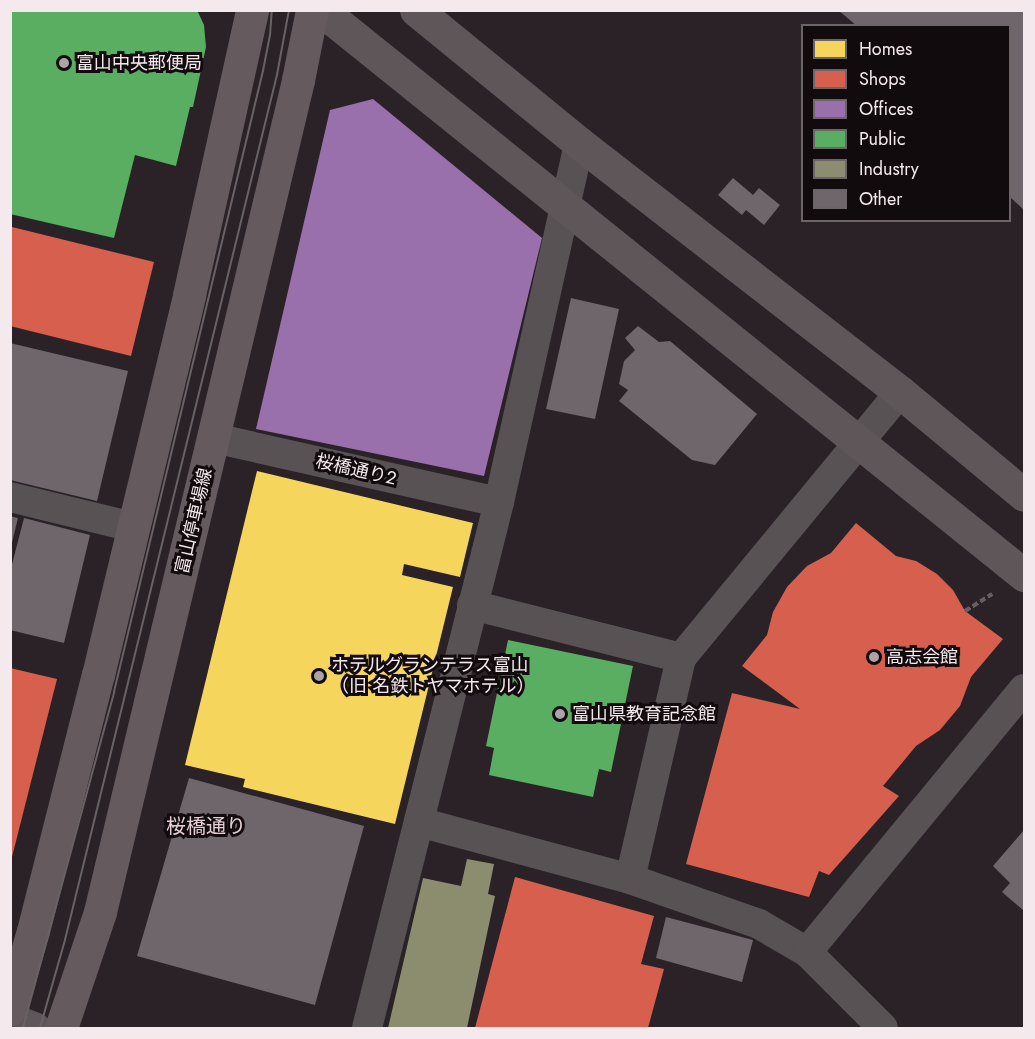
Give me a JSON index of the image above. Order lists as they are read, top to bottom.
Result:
{
  "streets": {
    "main road": ["富山停車場線"],
    "street": ["桜橋通り2"]
  },
  "crossings": [
    ["桜橋通り2", "富山停車場線"]
  ],
  "districts": ["桜橋通り"],
  "places": [
    "富山中央郵便局",
    "高志会館",
    "ホテルグランテラス富山 （旧 名鉄トヤマホテル）",
    "富山県教育記念館"
  ],
  "legend": [
    "Homes",
    "Shops",
    "Offices",
    "Public",
    "Industry",
    "Other"
  ]
}
